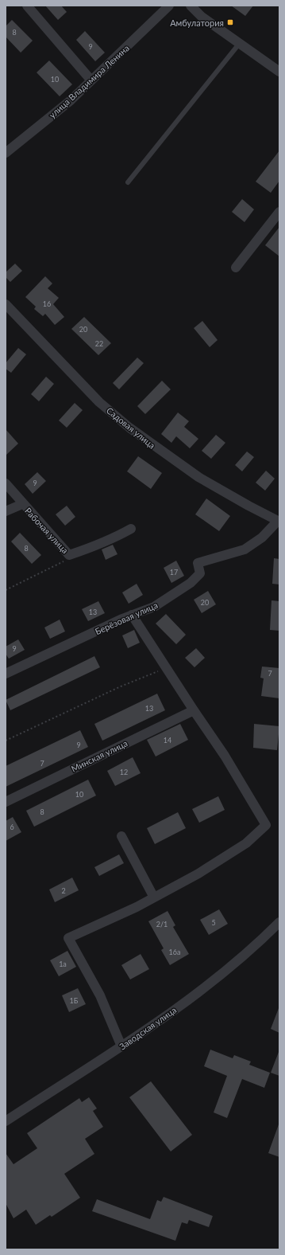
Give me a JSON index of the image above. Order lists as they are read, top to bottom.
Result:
{
  "streets": {
    "street": [
      "улица Владимира Ленина",
      "Садовая улица",
      "Рабочая улица",
      "Берёзовая улица",
      "Минская улица",
      "Заводская улица"
    ]
  },
  "crossings": [
    ["Садовая улица", "Берёзовая улица"]
  ],
  "places": {
    "transit": ["Амбулатория"]
  },
  "house_numbers": [
    "8",
    "9",
    "10",
    "16",
    "20",
    "22",
    "9",
    "8",
    "17",
    "20",
    "13",
    "9",
    "7",
    "13",
    "14",
    "9",
    "7",
    "12",
    "10",
    "8",
    "6",
    "2",
    "5",
    "2/1",
    "16а",
    "1а",
    "1Б"
  ]
}
